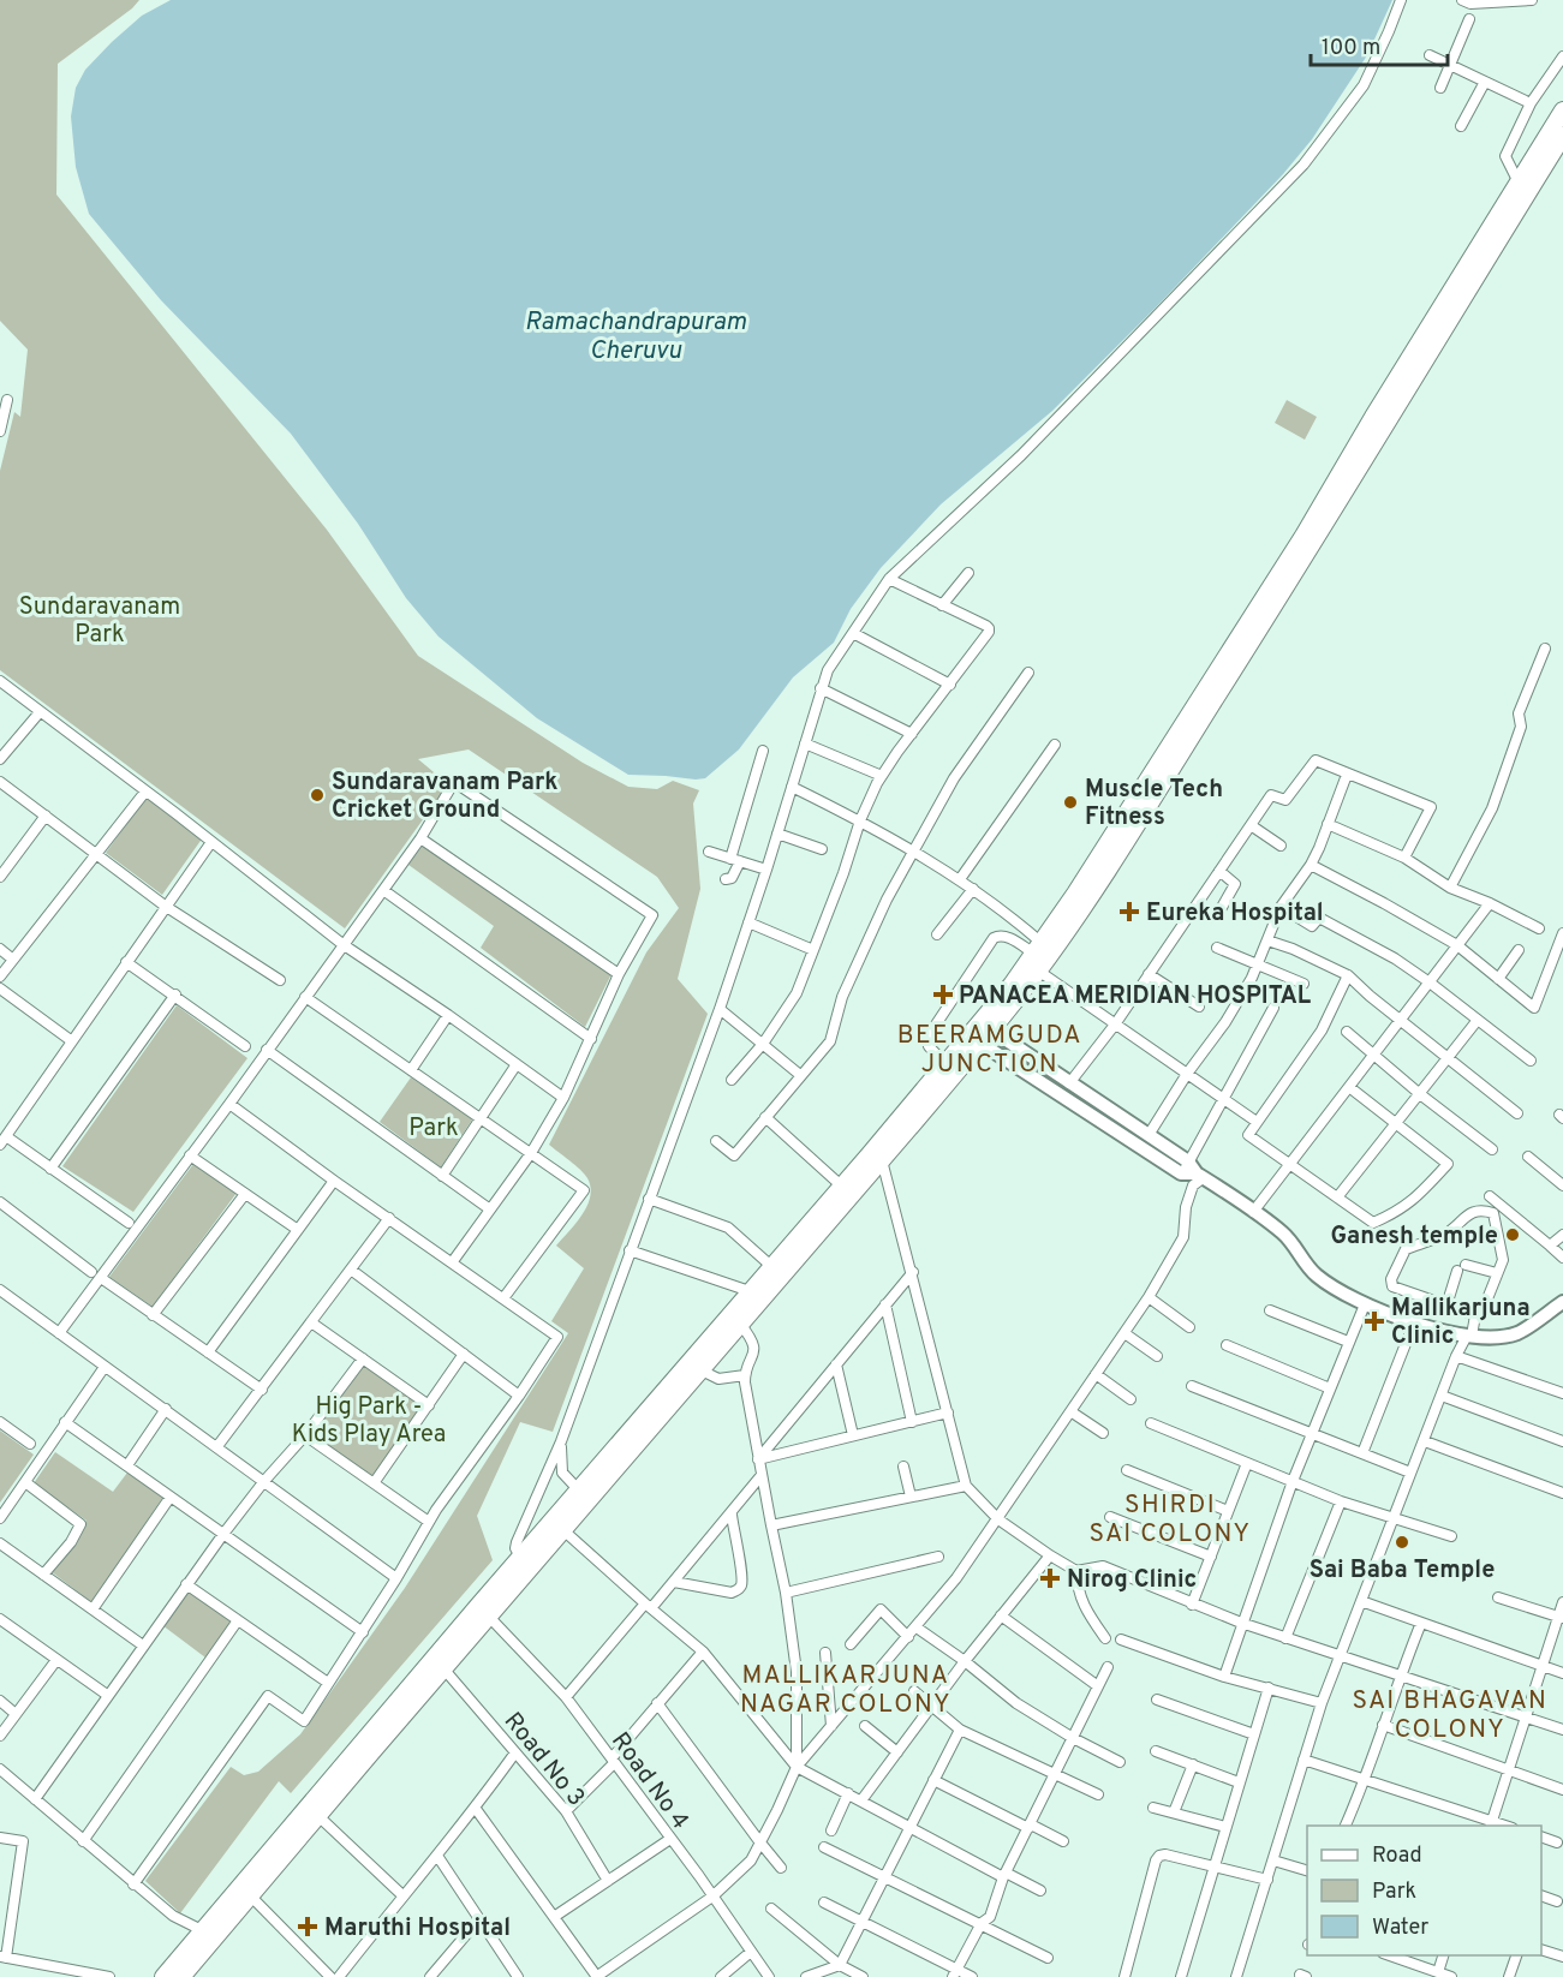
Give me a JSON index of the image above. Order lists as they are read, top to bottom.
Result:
{
  "streets": {
    "street": ["Road No 3", "Road No 4"]
  },
  "districts": [
    "BEERAMGUDA JUNCTION",
    "SHIRDI SAI COLONY",
    "MALLIKARJUNA NAGAR COLONY",
    "SAI BHAGAVAN COLONY"
  ],
  "water": ["Ramachandrapuram Cheruvu"],
  "parks": ["Sundaravanam Park", "Park", "Hig Park - Kids Play Area"],
  "places": {
    "other": [
      "Sundaravanam Park Cricket Ground",
      "Muscle Tech Fitness",
      "Ganesh temple",
      "Sai Baba Temple"
    ],
    "health": [
      "Eureka Hospital",
      "PANACEA MERIDIAN HOSPITAL",
      "Mallikarjuna Clinic",
      "Nirog Clinic",
      "Maruthi Hospital"
    ]
  },
  "legend": ["Road", "Park", "Water"],
  "scale_bar": "100 m"
}
